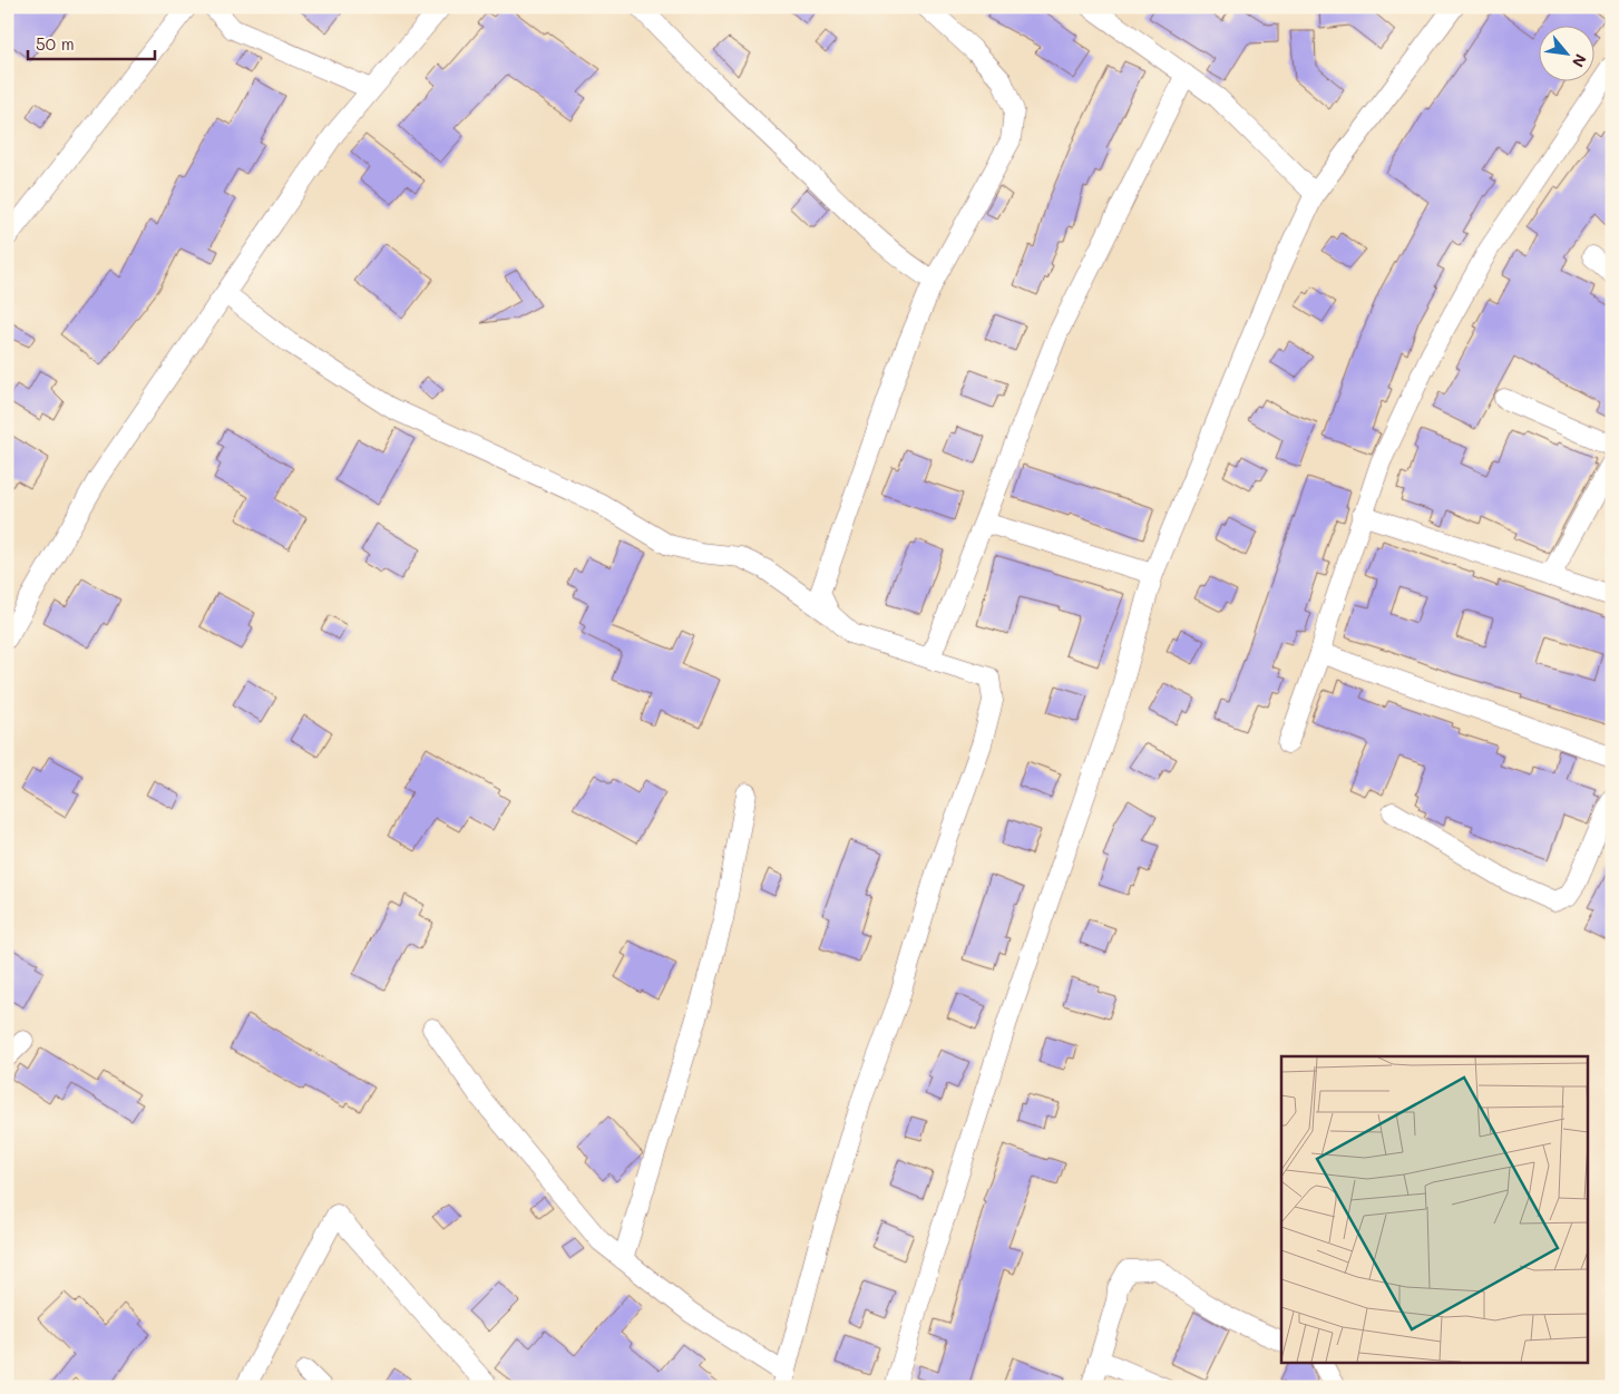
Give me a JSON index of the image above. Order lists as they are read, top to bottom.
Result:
{
  "scale_bar": "50 m",
  "north": "bottom right"
}
